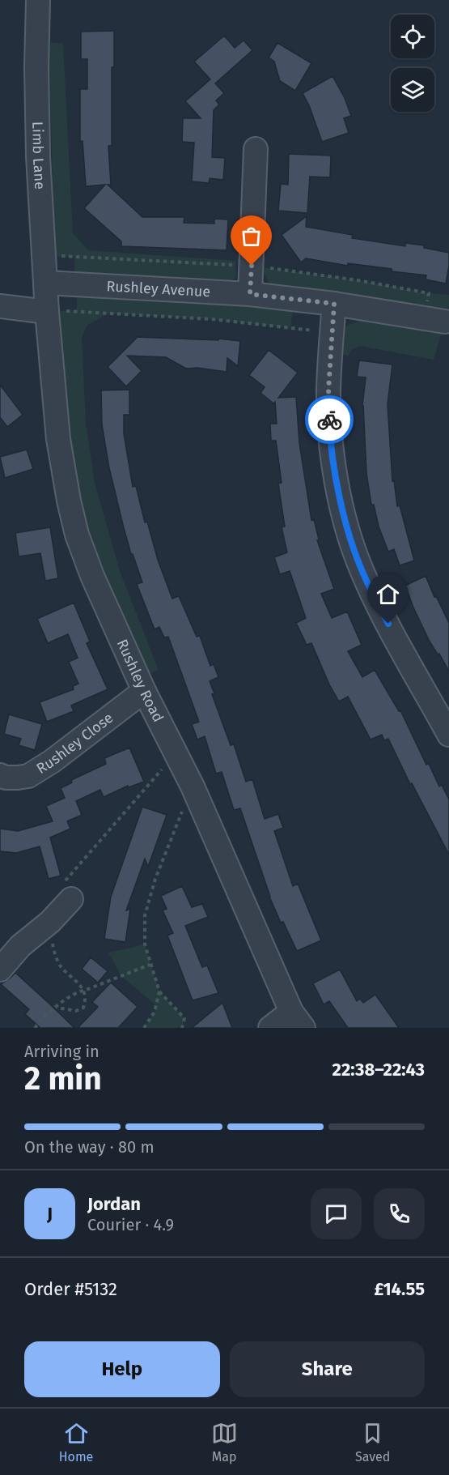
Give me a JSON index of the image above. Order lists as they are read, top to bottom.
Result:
{
  "streets": {
    "street": [
      "Limb Lane",
      "Rushley Avenue",
      "Rushley Road",
      "Rushley Close"
    ]
  },
  "crossings": [
    ["Limb Lane", "Rushley Avenue"],
    ["Limb Lane", "Rushley Road"],
    ["Rushley Road", "Rushley Close"]
  ],
  "page": {
    "heading": ["2 min", "Arriving in", "22:38–22:43"],
    "panel": [
      "Jordan",
      "Courier · 4.9",
      "Order #5132",
      "£14.55"
    ],
    "bar": "On the way · 80 m",
    "round": "J",
    "buttons": ["Help", "Share"],
    "tabs": ["Home", "Map", "Saved"]
  }
}
